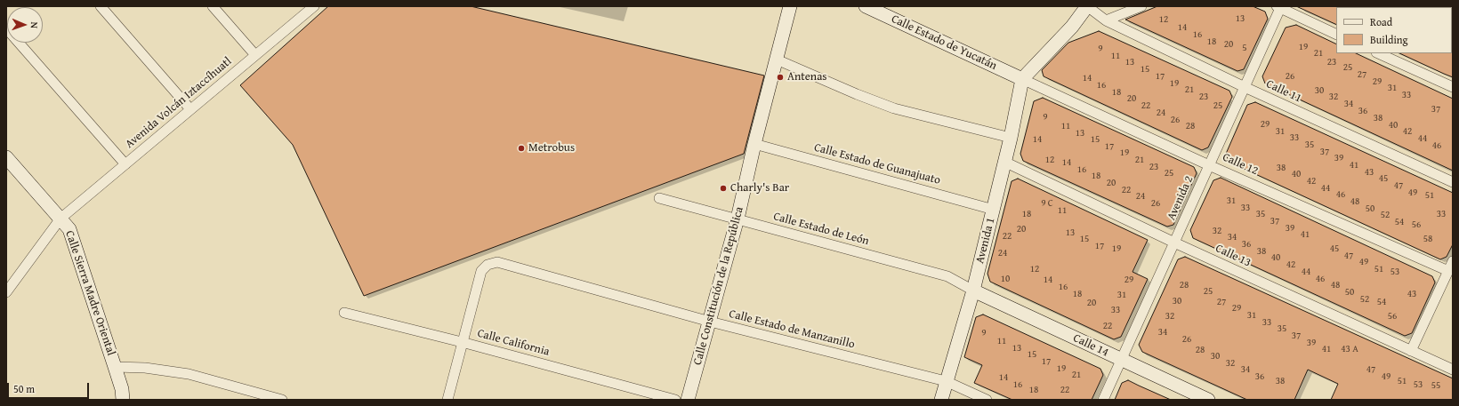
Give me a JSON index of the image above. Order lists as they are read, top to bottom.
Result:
{
  "streets": {
    "street": [
      "Calle Estado de Yucatán",
      "Calle 11",
      "Avenida Volcán Iztaccíhuatl",
      "Calle Estado de Guanajuato",
      "Calle 12",
      "Avenida 2",
      "Calle Estado de León",
      "Avenida 1",
      "Calle 13",
      "Calle Constitución de la República",
      "Calle Sierra Madre Oriental",
      "Calle Estado de Manzanillo",
      "Calle California",
      "Calle 14"
    ]
  },
  "crossings": [
    ["Calle Estado de Yucatán", "Calle 12"],
    ["Calle Estado de Yucatán", "Avenida 1"],
    ["Calle 11", "Avenida 2"],
    ["Avenida Volcán Iztaccíhuatl", "Calle Sierra Madre Oriental"],
    ["Calle Estado de Guanajuato", "Avenida 1"],
    ["Calle Estado de Guanajuato", "Calle Constitución de la República"],
    ["Calle 12", "Avenida 2"],
    ["Calle 12", "Avenida 1"],
    ["Avenida 2", "Calle 13"],
    ["Avenida 2", "Calle 14"],
    ["Calle Estado de León", "Avenida 1"],
    ["Calle Estado de León", "Calle Constitución de la República"],
    ["Calle Estado de León", "Calle 14"],
    ["Avenida 1", "Calle 13"],
    ["Avenida 1", "Calle Estado de Manzanillo"],
    ["Avenida 1", "Calle 14"],
    ["Calle Constitución de la República", "Calle Estado de Manzanillo"],
    ["Calle Estado de Manzanillo", "Calle California"]
  ],
  "places": ["Antenas", "Metrobus", "Charly's Bar"],
  "house_numbers": [
    "13",
    "12",
    "14",
    "16",
    "18",
    "20",
    "19",
    "5",
    "9",
    "21",
    "11",
    "13",
    "23",
    "25",
    "15",
    "27",
    "17",
    "26",
    "14",
    "29",
    "19",
    "16",
    "31",
    "21",
    "30",
    "18",
    "33",
    "23",
    "32",
    "20",
    "34",
    "22",
    "25",
    "37",
    "36",
    "24",
    "9",
    "38",
    "26",
    "29",
    "40",
    "11",
    "28",
    "31",
    "42",
    "13",
    "33",
    "44",
    "14",
    "15",
    "35",
    "46",
    "17",
    "37",
    "19",
    "39",
    "12",
    "21",
    "14",
    "41",
    "23",
    "38",
    "16",
    "43",
    "25",
    "40",
    "18",
    "45",
    "42",
    "20",
    "47",
    "44",
    "22",
    "49",
    "46",
    "51",
    "24",
    "31",
    "48",
    "9 C",
    "26",
    "33",
    "50",
    "11",
    "18",
    "35",
    "33",
    "52",
    "37",
    "54",
    "56",
    "39",
    "20",
    "32",
    "13",
    "41",
    "22",
    "34",
    "15",
    "58",
    "36",
    "17",
    "19",
    "45",
    "38",
    "24",
    "47",
    "40",
    "49",
    "42",
    "12",
    "51",
    "44",
    "53",
    "10",
    "46",
    "14",
    "29",
    "28",
    "48",
    "16",
    "25",
    "50",
    "18",
    "43",
    "31",
    "52",
    "30",
    "27",
    "54",
    "20",
    "29",
    "33",
    "31",
    "32",
    "56",
    "33",
    "22",
    "35",
    "34",
    "9",
    "37",
    "26",
    "11",
    "39",
    "13",
    "41",
    "43 A",
    "28",
    "15",
    "30",
    "17",
    "32",
    "19",
    "34",
    "47",
    "21",
    "36",
    "49",
    "14",
    "38",
    "51",
    "16",
    "53",
    "55",
    "18",
    "22"
  ],
  "legend": ["Road", "Building"],
  "scale_bar": "50 m",
  "north": "right"
}
